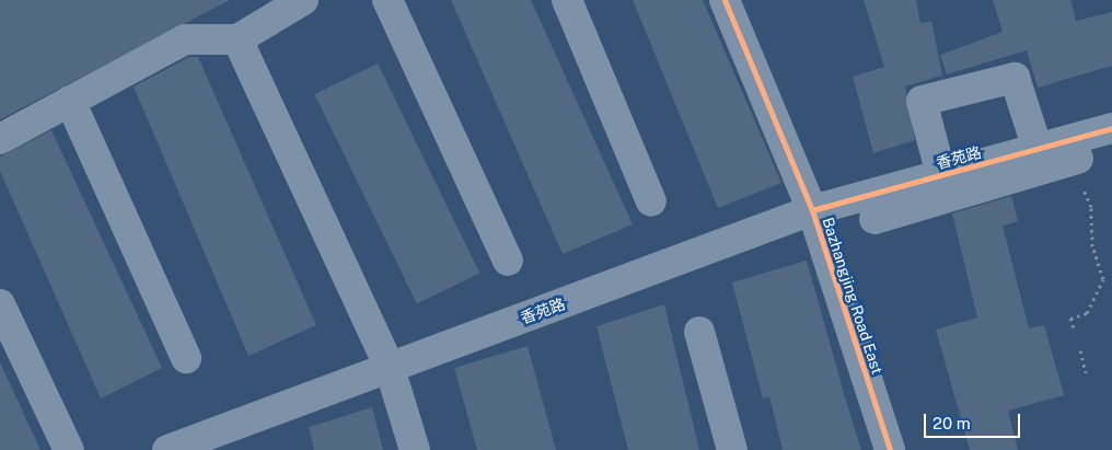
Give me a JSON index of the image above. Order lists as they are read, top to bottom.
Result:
{
  "streets": {
    "street": ["香苑路", "Bazhangjing Road East"]
  },
  "crossings": [
    ["香苑路", "Bazhangjing Road East"]
  ],
  "scale_bar": "20 m"
}
